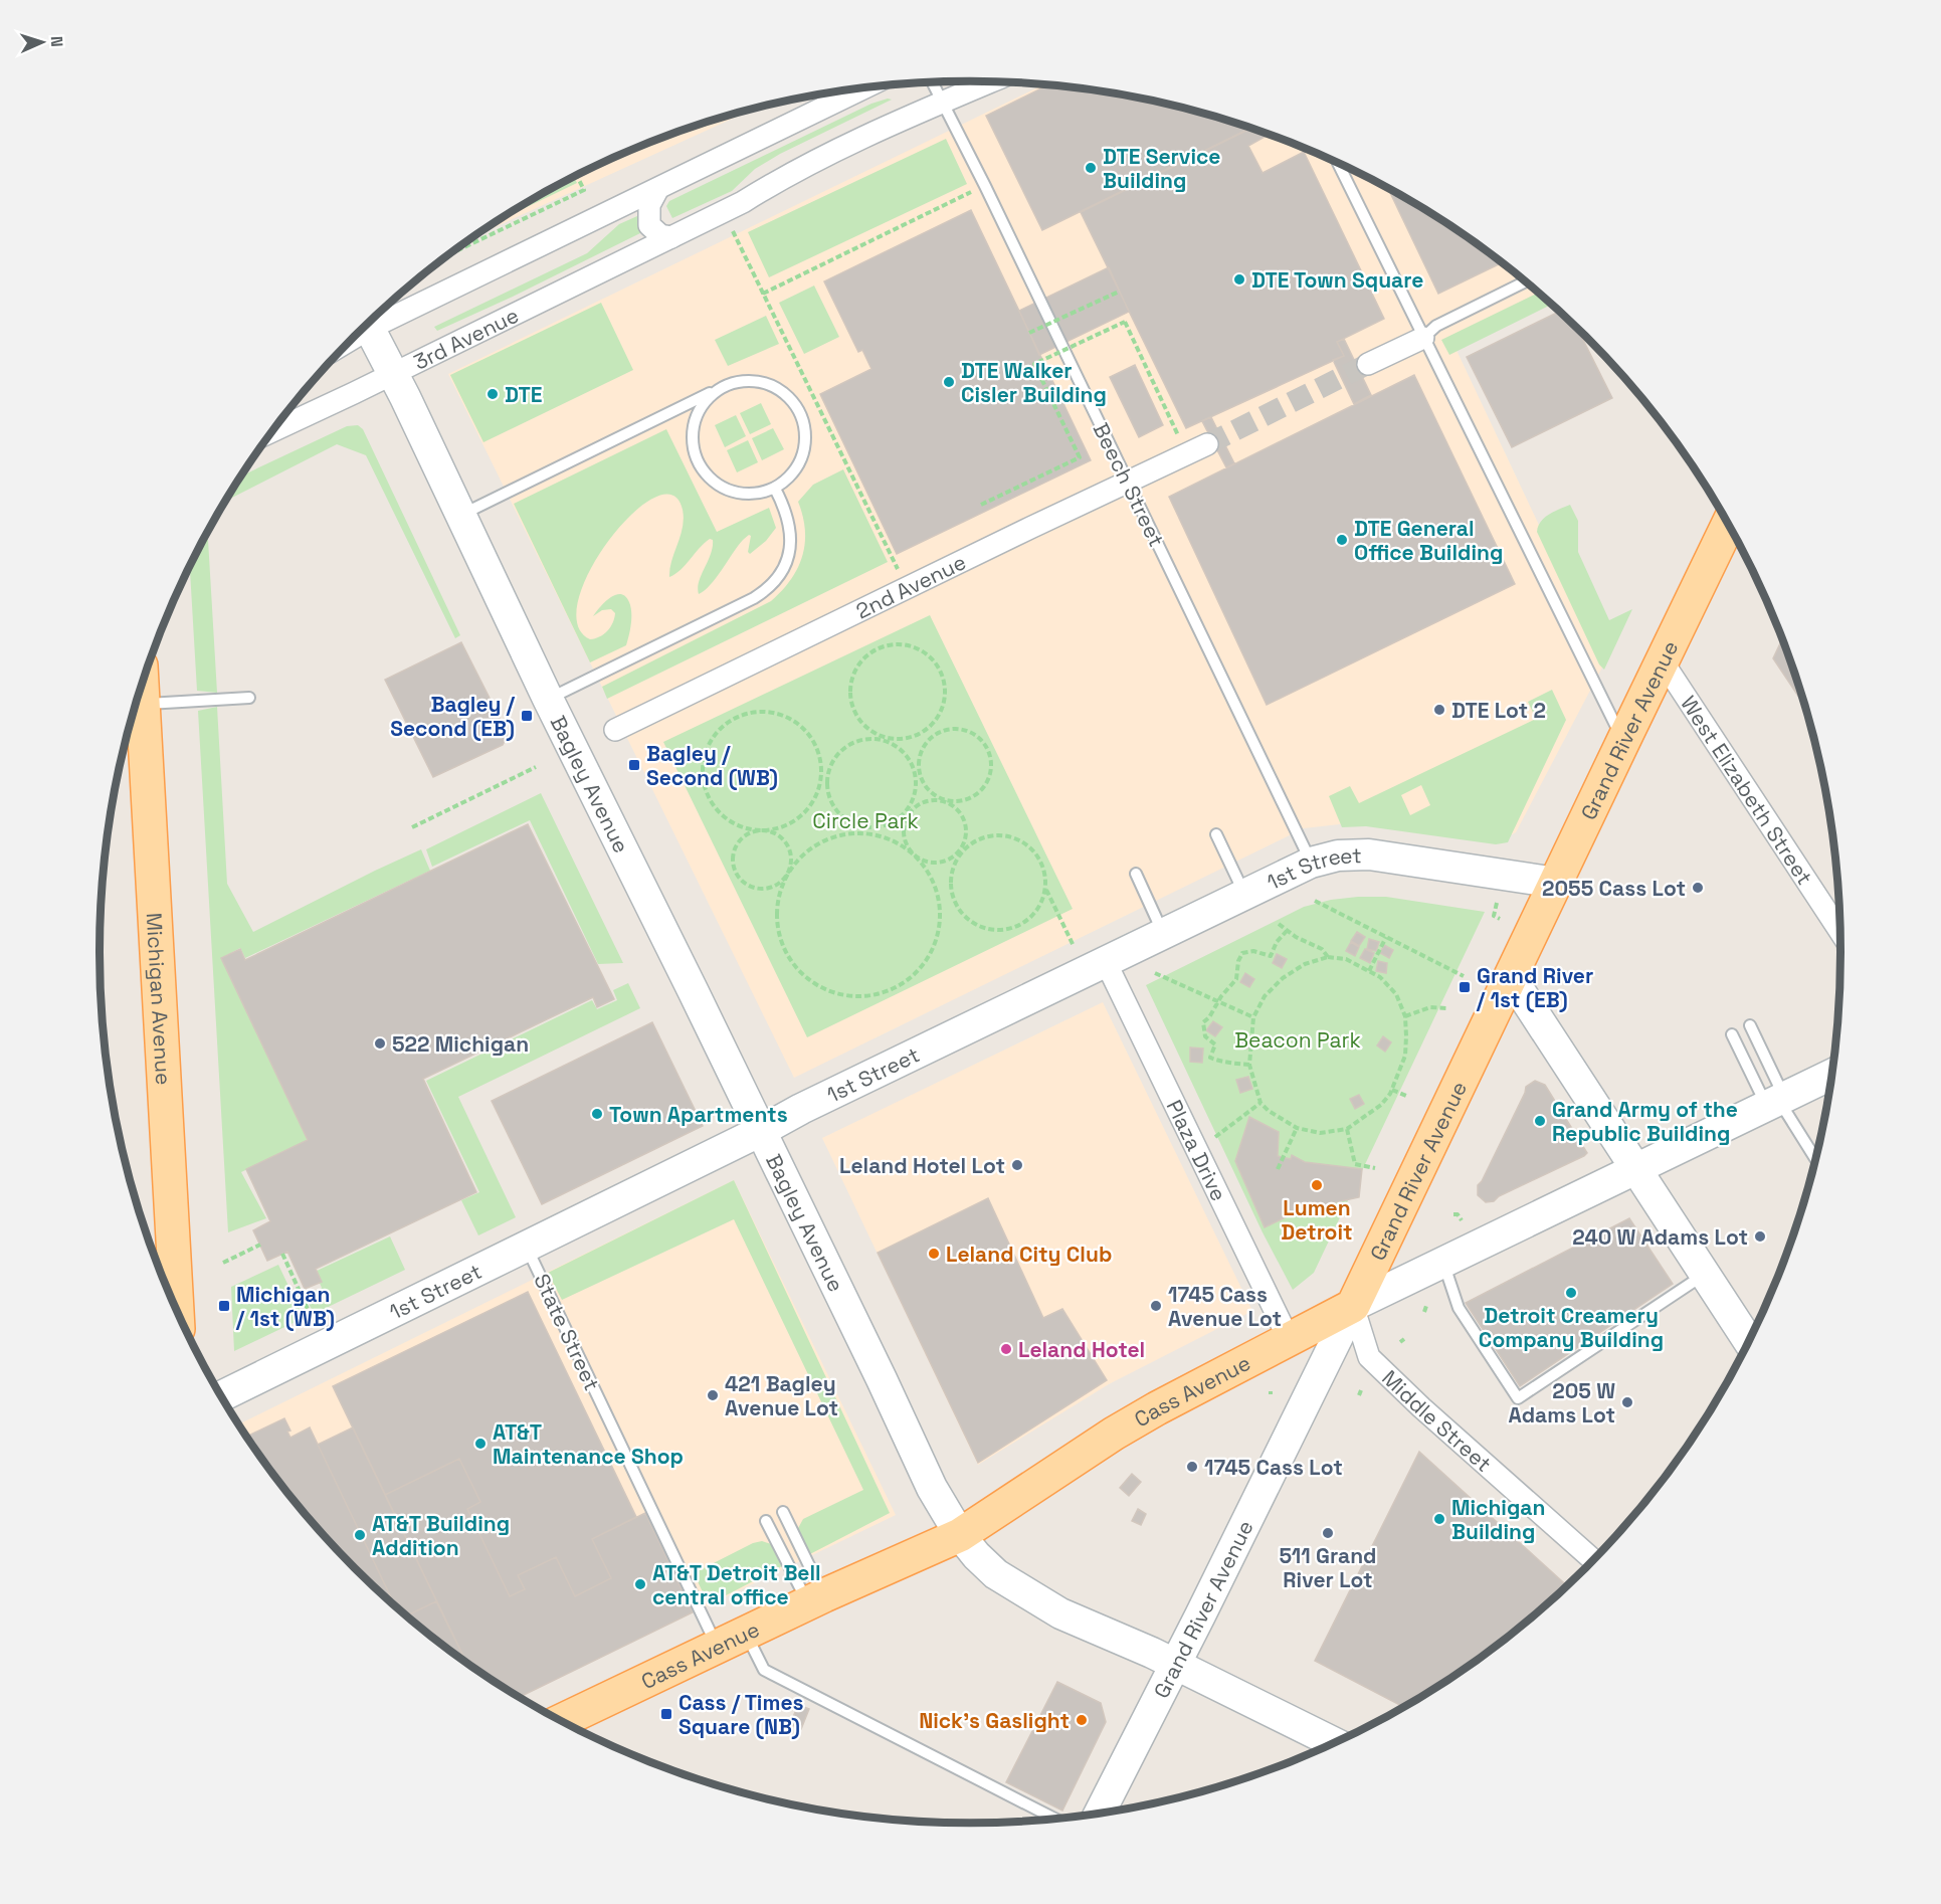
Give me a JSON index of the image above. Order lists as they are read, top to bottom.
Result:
{
  "streets": {
    "main road": ["Grand River Avenue", "Michigan Avenue", "Cass Avenue"],
    "street": [
      "3rd Avenue",
      "2nd Avenue",
      "Bagley Avenue",
      "West Elizabeth Street",
      "1st Street",
      "Plaza Drive",
      "Middle Street"
    ],
    "lane": ["Beech Street", "State Street"]
  },
  "crossings": [
    ["3rd Avenue", "Beech Street"],
    ["3rd Avenue", "Bagley Avenue"],
    ["Beech Street", "2nd Avenue"],
    ["Beech Street", "1st Street"],
    ["Grand River Avenue", "Bagley Avenue"],
    ["Grand River Avenue", "West Elizabeth Street"],
    ["Grand River Avenue", "1st Street"],
    ["Grand River Avenue", "Cass Avenue"],
    ["Grand River Avenue", "Middle Street"],
    ["Bagley Avenue", "1st Street"],
    ["Bagley Avenue", "Cass Avenue"],
    ["1st Street", "Plaza Drive"],
    ["1st Street", "State Street"],
    ["Plaza Drive", "Cass Avenue"],
    ["State Street", "Cass Avenue"],
    ["Cass Avenue", "Middle Street"]
  ],
  "parks": ["Circle Park", "Beacon Park"],
  "places": {
    "other": [
      "DTE Service Building",
      "DTE Town Square",
      "DTE Walker Cisler Building",
      "DTE",
      "DTE General Office Building",
      "DTE Lot 2",
      "2055 Cass Lot",
      "522 Michigan",
      "Town Apartments",
      "Grand Army of the Republic Building",
      "Leland Hotel Lot",
      "Lumen Detroit",
      "240 W Adams Lot",
      "Leland City Club",
      "Detroit Creamery Company Building",
      "1745 Cass Avenue Lot",
      "Leland Hotel",
      "421 Bagley Avenue Lot",
      "205 W Adams Lot",
      "AT&T Maintenance Shop",
      "1745 Cass Lot",
      "Michigan Building",
      "511 Grand River Lot",
      "AT&T Building Addition",
      "AT&T Detroit Bell central office",
      "Nick's Gaslight"
    ],
    "transit": [
      "Bagley / Second (EB)",
      "Bagley / Second (WB)",
      "Grand River / 1st (EB)",
      "Michigan / 1st (WB)",
      "Cass / Times Square (NB)"
    ]
  },
  "north": "right"
}
